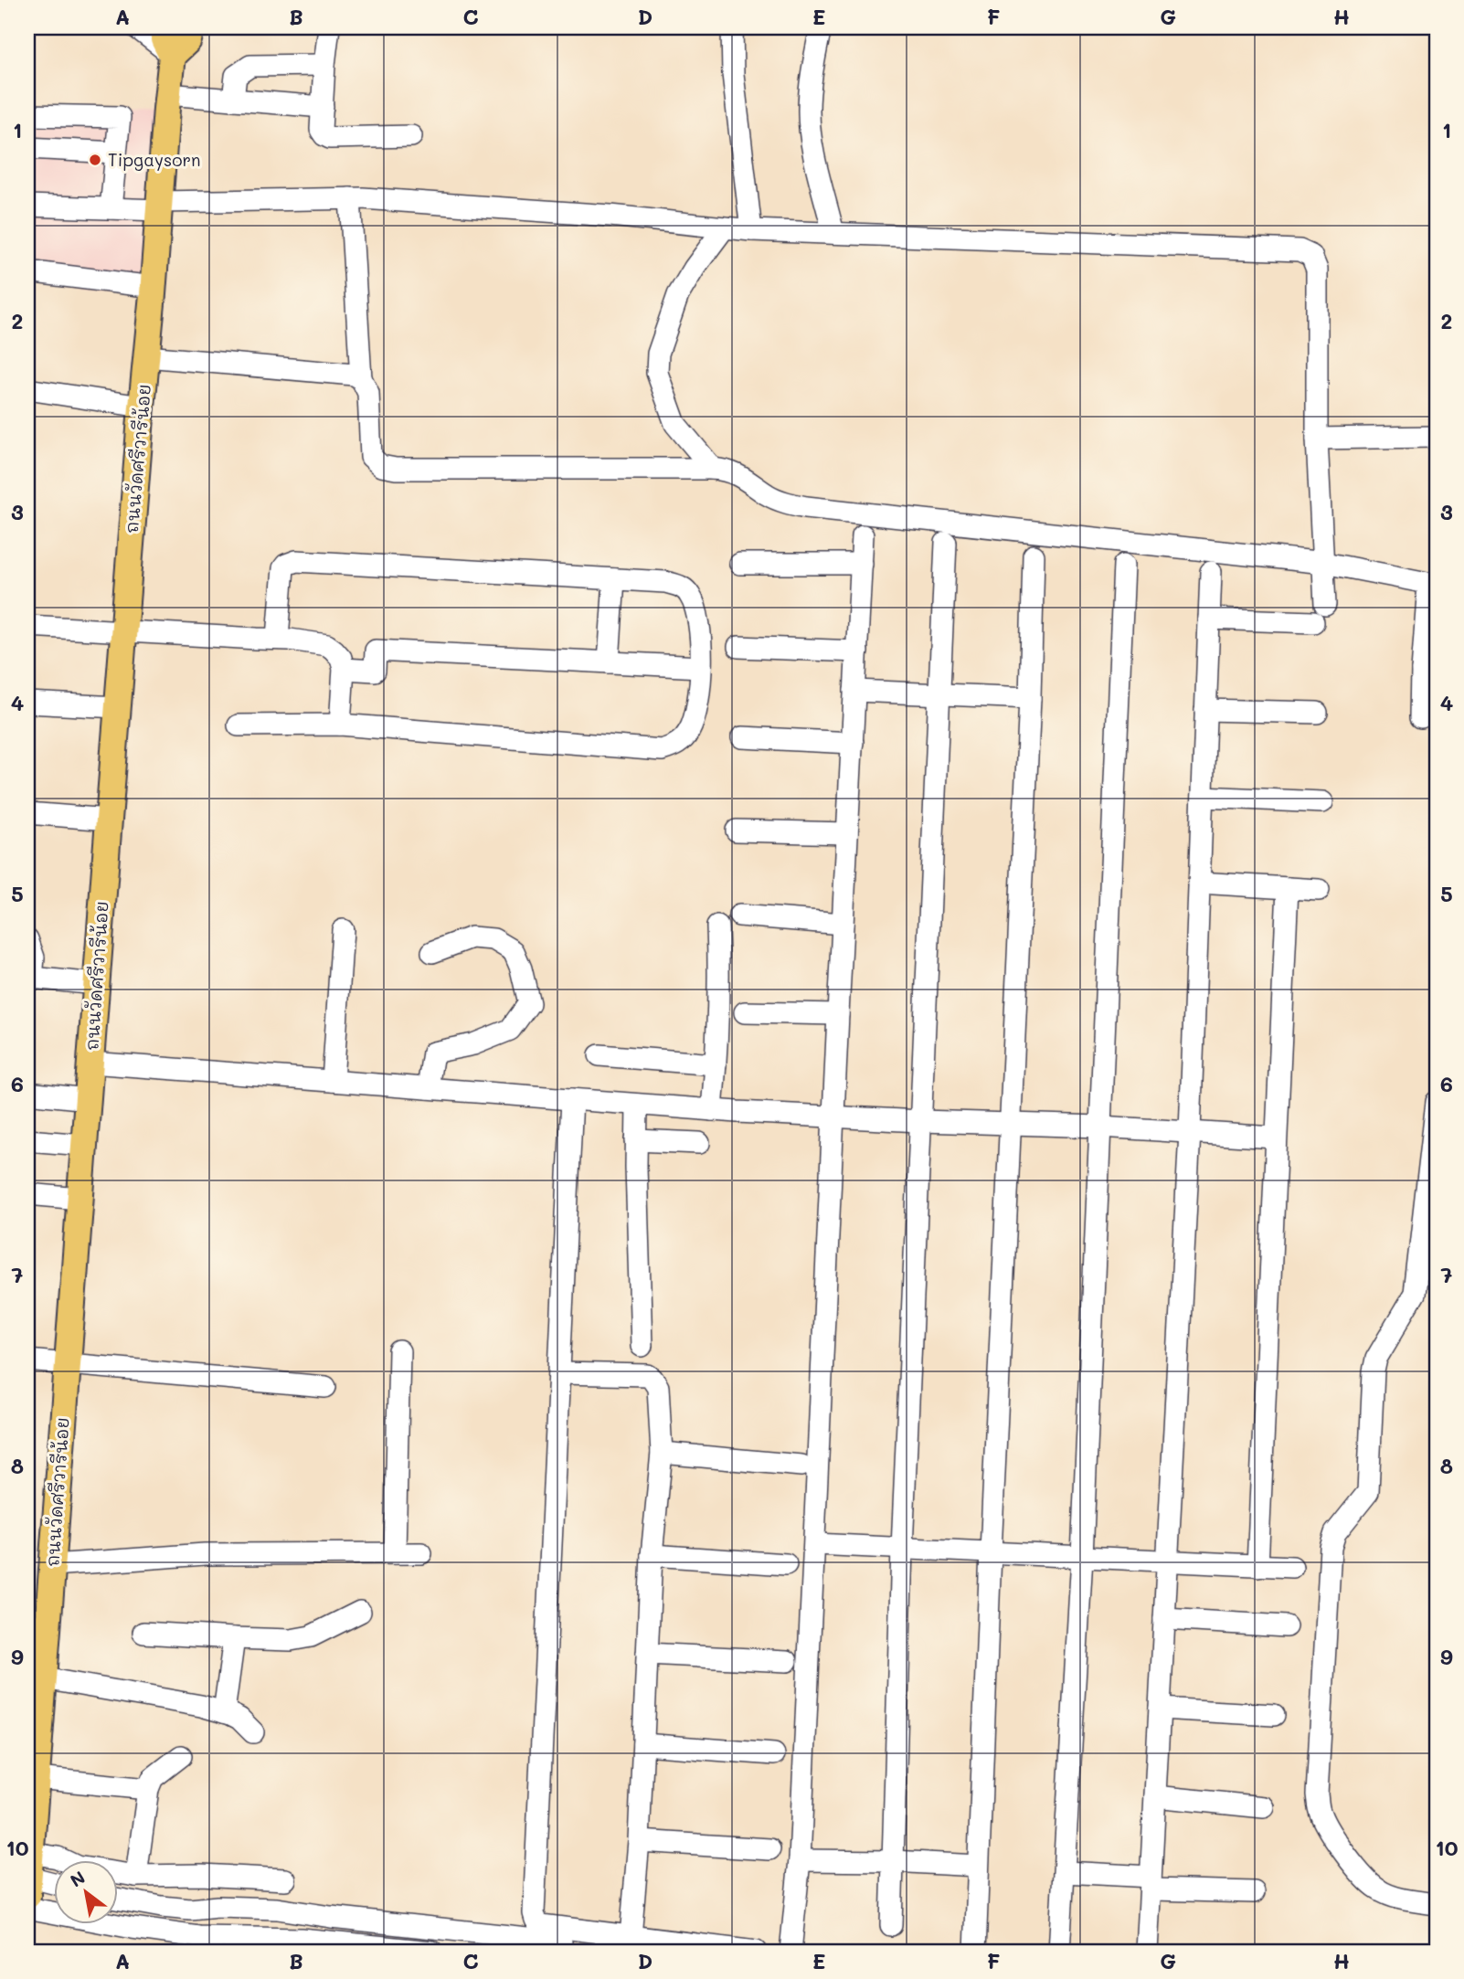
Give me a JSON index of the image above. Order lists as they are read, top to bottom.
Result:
{
  "streets": {
    "main road": ["ถนนวัดศรีวารีน้อย"]
  },
  "places": ["Tipgaysorn"],
  "north": "top left",
  "grid": {
    "columns": [
      "A",
      "B",
      "C",
      "D",
      "E",
      "F",
      "G",
      "H"
    ],
    "rows": [
      "1",
      "2",
      "3",
      "4",
      "5",
      "6",
      "7",
      "8",
      "9",
      "10"
    ]
  }
}
